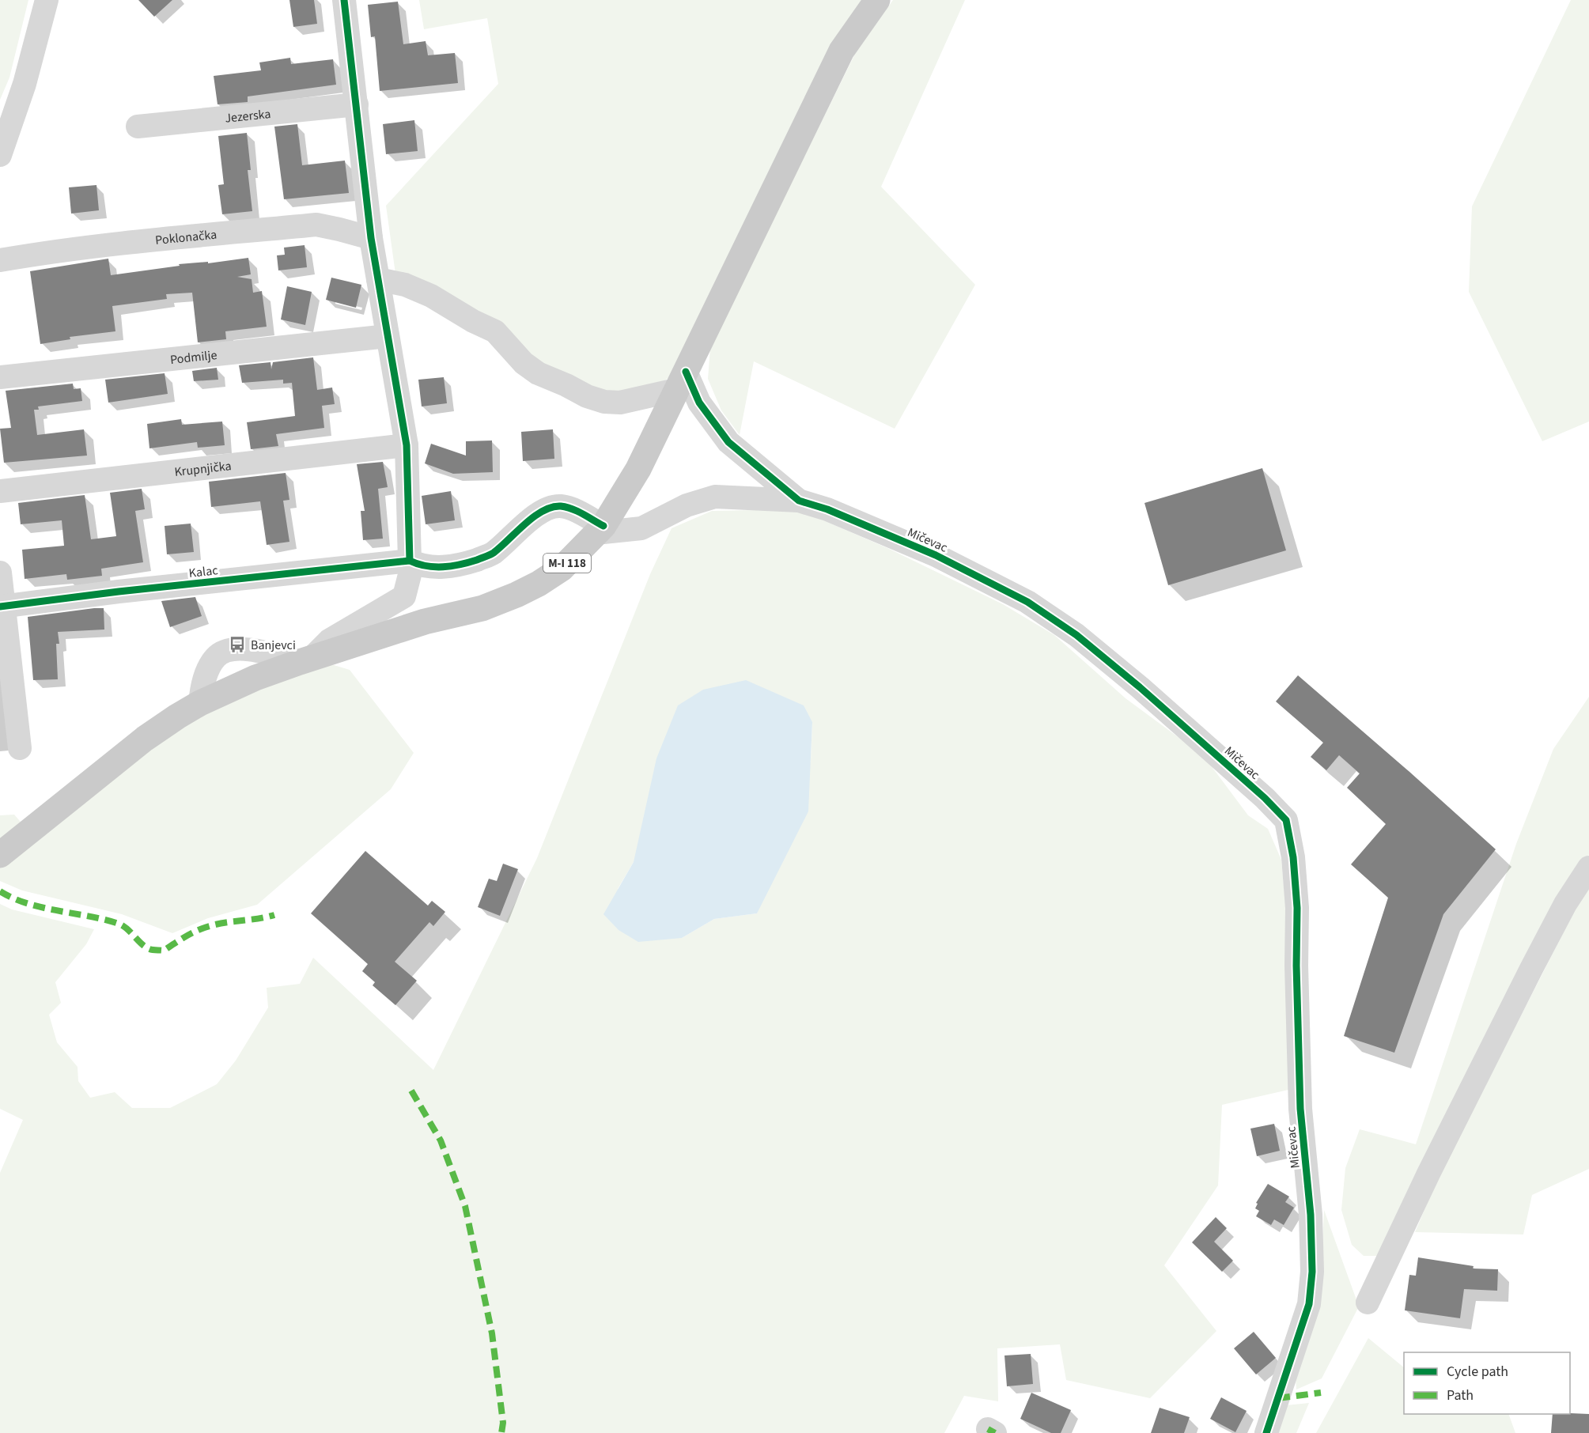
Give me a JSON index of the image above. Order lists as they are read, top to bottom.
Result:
{
  "streets": {
    "main road": ["M-I 118"],
    "street": [
      "Jezerska",
      "Poklonačka",
      "Podmilje",
      "Krupnjička",
      "Mičevac",
      "Kalac"
    ]
  },
  "crossings": [
    ["Mičevac", "M-I 118"],
    ["M-I 118", "Kalac"]
  ],
  "places": {
    "bus stop": ["Banjevci"]
  },
  "legend": ["Cycle path", "Path"]
}
